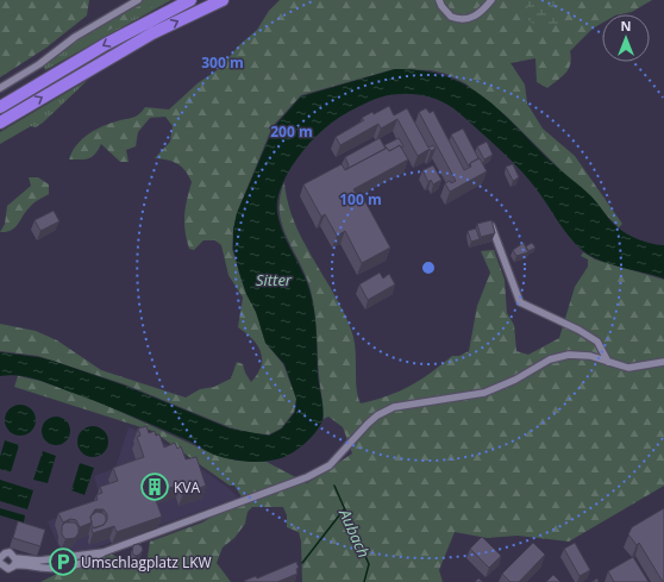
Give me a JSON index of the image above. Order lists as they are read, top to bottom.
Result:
{
  "water": ["Sitter", "Aubach"],
  "places": {
    "building": ["KVA"],
    "parking": ["Umschlagplatz LKW"]
  },
  "north": "top",
  "rings": ["300 m", "200 m", "100 m"]
}
